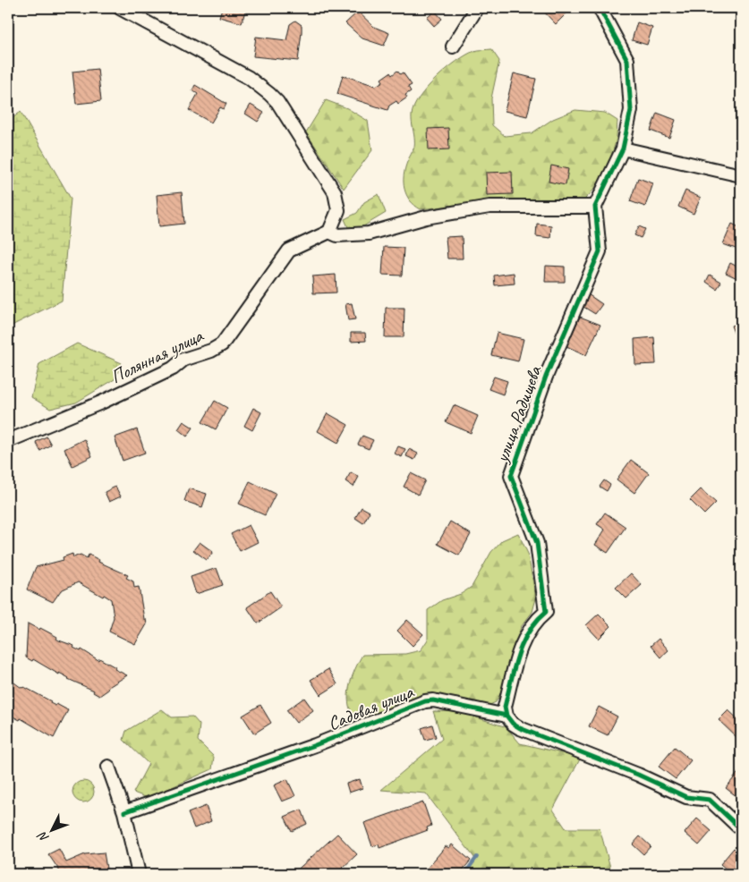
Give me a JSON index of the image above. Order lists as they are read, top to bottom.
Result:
{
  "streets": {
    "street": ["Полянная улица", "улица Радищева", "Садовая улица"]
  },
  "crossings": [
    ["улица Радищева", "Садовая улица"]
  ],
  "north": "bottom left"
}
